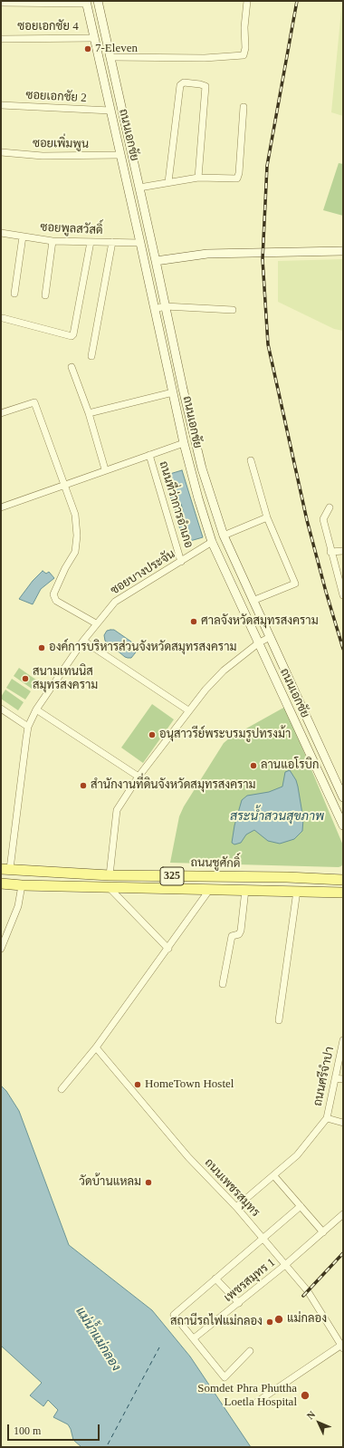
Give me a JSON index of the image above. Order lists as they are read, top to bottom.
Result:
{
  "streets": {
    "main road": ["ถนนเอกชัย", "ถนนชูศักดิ์", "325"],
    "street": [
      "ซอยเอกชัย 4",
      "ซอยเอกชัย 2",
      "ซอยเพิ่มพูน",
      "ซอยพูลสวัสดิ์",
      "ถนนที่ว่าการอำเภอ",
      "ซอยบางประจัน",
      "ถนนศรีจำปา",
      "ถนนเพชรสมุทร",
      "เพชรสมุทร 1"
    ]
  },
  "crossings": [
    ["ซอยเอกชัย 4", "ถนนเอกชัย"],
    ["ซอยเอกชัย 2", "ถนนเอกชัย"],
    ["ถนนเอกชัย", "ซอยเพิ่มพูน"],
    ["ถนนเอกชัย", "ซอยพูลสวัสดิ์"],
    ["ถนนเอกชัย", "ซอยบางประจัน"],
    ["ถนนที่ว่าการอำเภอ", "ซอยบางประจัน"],
    ["ซอยบางประจัน", "ถนนชูศักดิ์"],
    ["ถนนศรีจำปา", "ถนนเพชรสมุทร"],
    ["ถนนเพชรสมุทร", "เพชรสมุทร 1"]
  ],
  "water": ["สระน้ำสวนสุขภาพ", "แม่น้ำแม่กลอง"],
  "places": [
    "7-Eleven",
    "ศาลจังหวัดสมุทรสงคราม",
    "องค์การบริหารส่วนจังหวัดสมุทรสงคราม",
    "สนามเทนนิส สมุทรสงคราม",
    "อนุสาวรีย์พระบรมรูปทรงม้า",
    "ลานแอโรบิก",
    "สำนักงานที่ดินจังหวัดสมุทรสงคราม",
    "HomeTown Hostel",
    "วัดบ้านแหลม",
    "แม่กลอง",
    "สถานีรถไฟแม่กลอง",
    "Somdet Phra Phuttha Loetla Hospital"
  ],
  "scale_bar": "100 m",
  "north": "top left"
}
